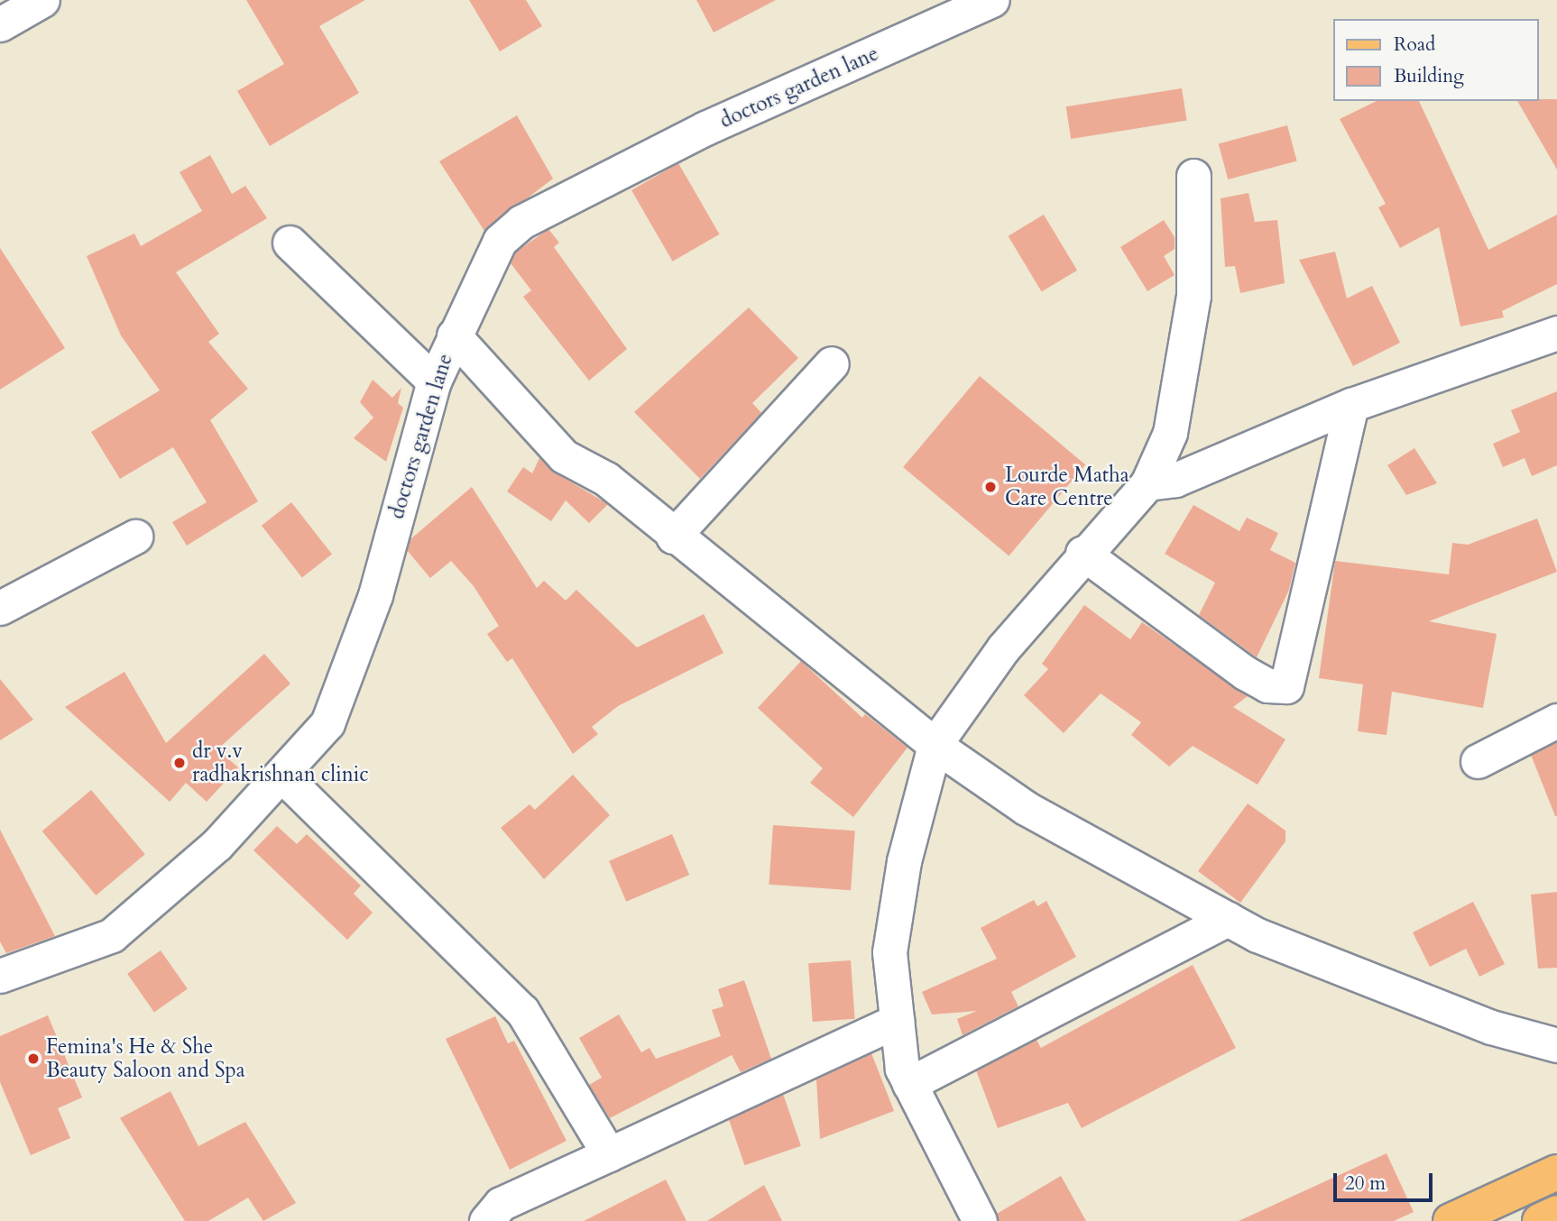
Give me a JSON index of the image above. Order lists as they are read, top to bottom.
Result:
{
  "streets": {
    "street": ["doctors garden lane"]
  },
  "places": ["Lourde Matha Care Centre", "dr v.v radhakrishnan clinic", "Femina's He & She Beauty Saloon and Spa"],
  "legend": ["Road", "Building"],
  "scale_bar": "20 m"
}
